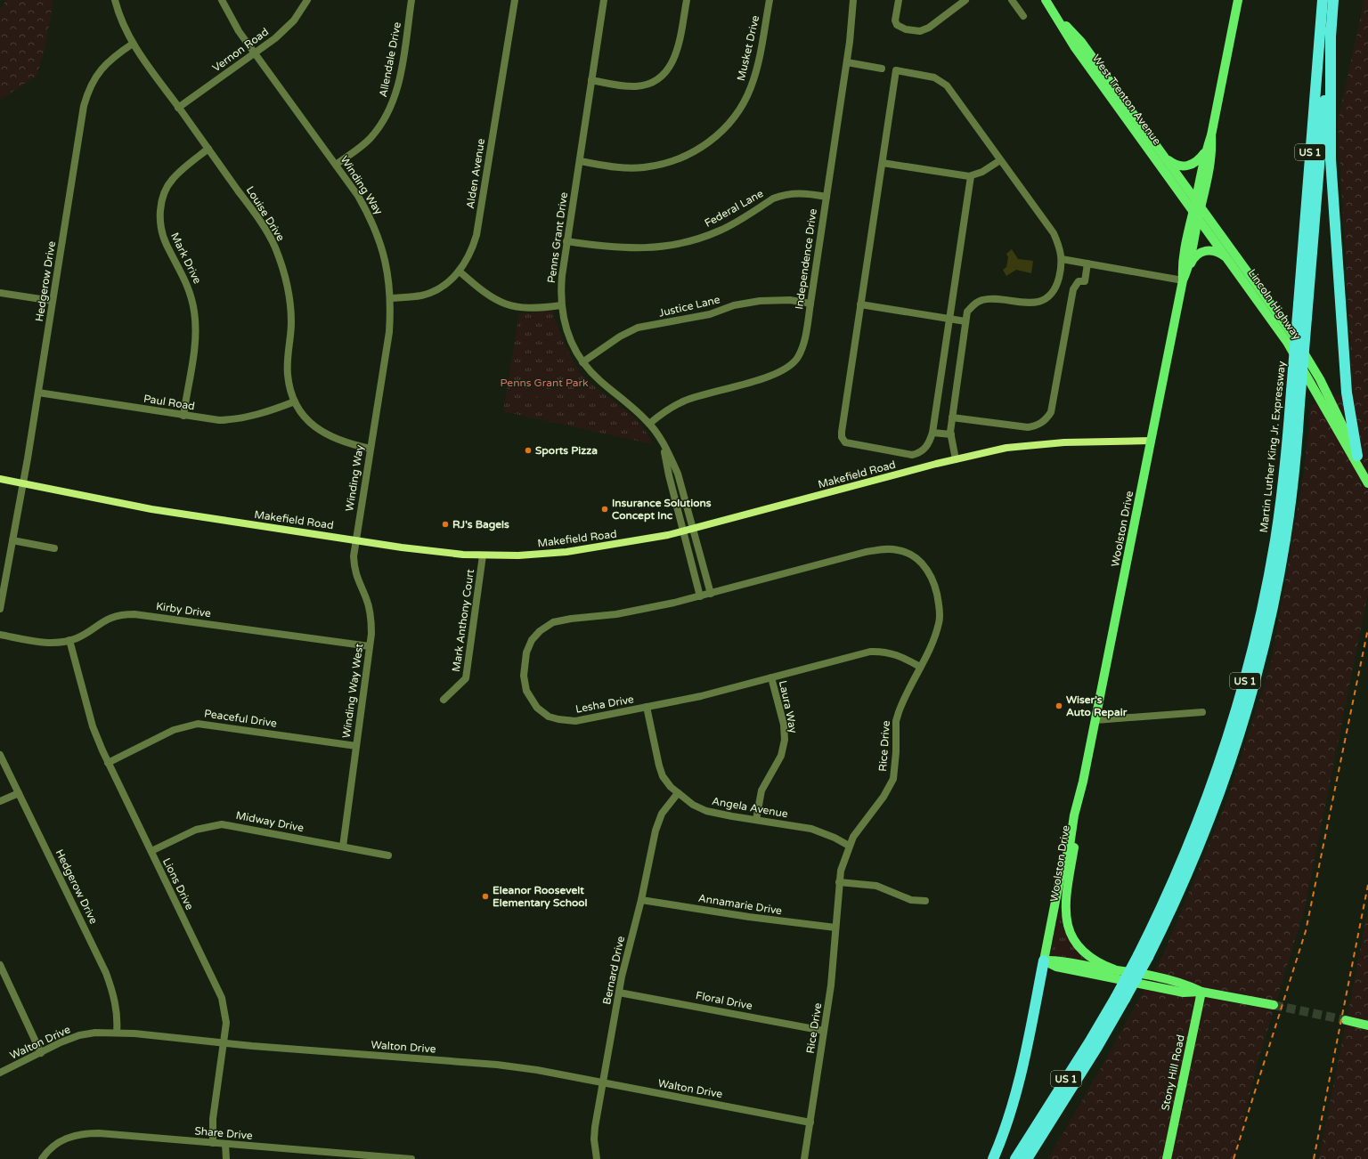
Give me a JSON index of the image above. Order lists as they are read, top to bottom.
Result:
{
  "streets": {
    "highway": ["US 1", "Martin Luther King Jr. Expressway"],
    "main road": [
      "West Trenton Avenue",
      "Lincoln Highway",
      "Woolston Drive",
      "Stony Hill Road"
    ],
    "street": [
      "Musket Drive",
      "Vernon Road",
      "Allendale Drive",
      "Alden Avenue",
      "Winding Way",
      "Federal Lane",
      "Louise Drive",
      "Penns Grant Drive",
      "Mark Drive",
      "Independence Drive",
      "Hedgerow Drive",
      "Justice Lane",
      "Paul Road",
      "Makefield Road",
      "Kirby Drive",
      "Mark Anthony Court",
      "Winding Way West",
      "Lesha Drive",
      "Laura Way",
      "Peaceful Drive",
      "Rice Drive",
      "Angela Avenue",
      "Midway Drive",
      "Lions Drive",
      "Annamarie Drive",
      "Bernard Drive",
      "Floral Drive",
      "Walton Drive",
      "Share Drive"
    ]
  },
  "crossings": [
    ["Musket Drive", "Penns Grant Drive"],
    ["Vernon Road", "Winding Way"],
    ["Vernon Road", "Louise Drive"],
    ["Allendale Drive", "Winding Way"],
    ["West Trenton Avenue", "Lincoln Highway"],
    ["West Trenton Avenue", "Woolston Drive"],
    ["Alden Avenue", "Winding Way"],
    ["Winding Way", "Louise Drive"],
    ["Winding Way", "Makefield Road"],
    ["Winding Way", "Winding Way West"],
    ["Federal Lane", "Penns Grant Drive"],
    ["Federal Lane", "Independence Drive"],
    ["Louise Drive", "Mark Drive"],
    ["Louise Drive", "Hedgerow Drive"],
    ["Louise Drive", "Paul Road"],
    ["Penns Grant Drive", "Independence Drive"],
    ["Penns Grant Drive", "Justice Lane"],
    ["Penns Grant Drive", "Makefield Road"],
    ["Penns Grant Drive", "Lesha Drive"],
    ["Penns Grant Drive", "Rice Drive"],
    ["Mark Drive", "Paul Road"],
    ["Independence Drive", "Justice Lane"],
    ["Hedgerow Drive", "Paul Road"],
    ["Hedgerow Drive", "Makefield Road"],
    ["Hedgerow Drive", "Walton Drive"],
    ["Lincoln Highway", "Woolston Drive"],
    ["Makefield Road", "Woolston Drive"],
    ["Makefield Road", "Mark Anthony Court"],
    ["Makefield Road", "Winding Way West"],
    ["Woolston Drive", "Stony Hill Road"],
    ["Kirby Drive", "Winding Way West"],
    ["Kirby Drive", "Lions Drive"],
    ["Winding Way West", "Peaceful Drive"],
    ["Winding Way West", "Midway Drive"],
    ["Lesha Drive", "Laura Way"],
    ["Lesha Drive", "Rice Drive"],
    ["Lesha Drive", "Angela Avenue"],
    ["Laura Way", "Angela Avenue"],
    ["Peaceful Drive", "Lions Drive"],
    ["Rice Drive", "Angela Avenue"],
    ["Rice Drive", "Annamarie Drive"],
    ["Rice Drive", "Floral Drive"],
    ["Rice Drive", "Walton Drive"],
    ["Angela Avenue", "Bernard Drive"],
    ["Midway Drive", "Lions Drive"],
    ["Lions Drive", "Walton Drive"],
    ["Lions Drive", "Share Drive"],
    ["Annamarie Drive", "Bernard Drive"],
    ["Bernard Drive", "Floral Drive"],
    ["Bernard Drive", "Walton Drive"]
  ],
  "parks": ["Penns Grant Park"],
  "places": [
    "Sports Pizza",
    "Insurance Solutions Concept Inc",
    "RJ's Bagels",
    "Wiser's Auto Repair",
    "Eleanor Roosevelt Elementary School"
  ]
}
